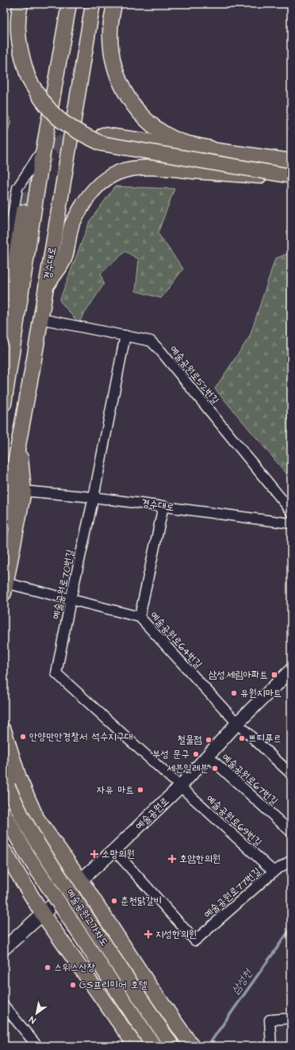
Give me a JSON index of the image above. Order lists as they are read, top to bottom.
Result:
{
  "streets": {
    "main road": ["경수대로", "예술공원고가차도"],
    "street": [
      "예술공원로52번길",
      "예술공원로70번길",
      "예술공원로64번길",
      "예술공원로67번길",
      "예술공원로",
      "예술공원로69번길",
      "예술공원로77번길"
    ]
  },
  "crossings": [
    ["경수대로", "예술공원로52번길"],
    ["경수대로", "예술공원로70번길"],
    ["예술공원로52번길", "예술공원로70번길"],
    ["예술공원로70번길", "예술공원로64번길"],
    ["예술공원로70번길", "예술공원로"],
    ["예술공원로70번길", "예술공원로69번길"],
    ["예술공원로64번길", "예술공원로"],
    ["예술공원로67번길", "예술공원로"],
    ["예술공원로", "예술공원로69번길"],
    ["예술공원로", "예술공원로77번길"],
    ["예술공원로69번길", "예술공원로77번길"]
  ],
  "water": ["삼성천"],
  "places": {
    "transit": ["삼성.세림아파트"],
    "other": [
      "유원지마트",
      "안양만안경찰서 석수지구대",
      "쁘띠푸르",
      "철물점",
      "부성 문구",
      "세븐일레븐",
      "자유 마트",
      "춘천닭갈비",
      "스위스산장",
      "CS프리미어 호텔"
    ],
    "health": ["소망의원", "호암한의원", "지성한의원"]
  },
  "north": "bottom left"
}
